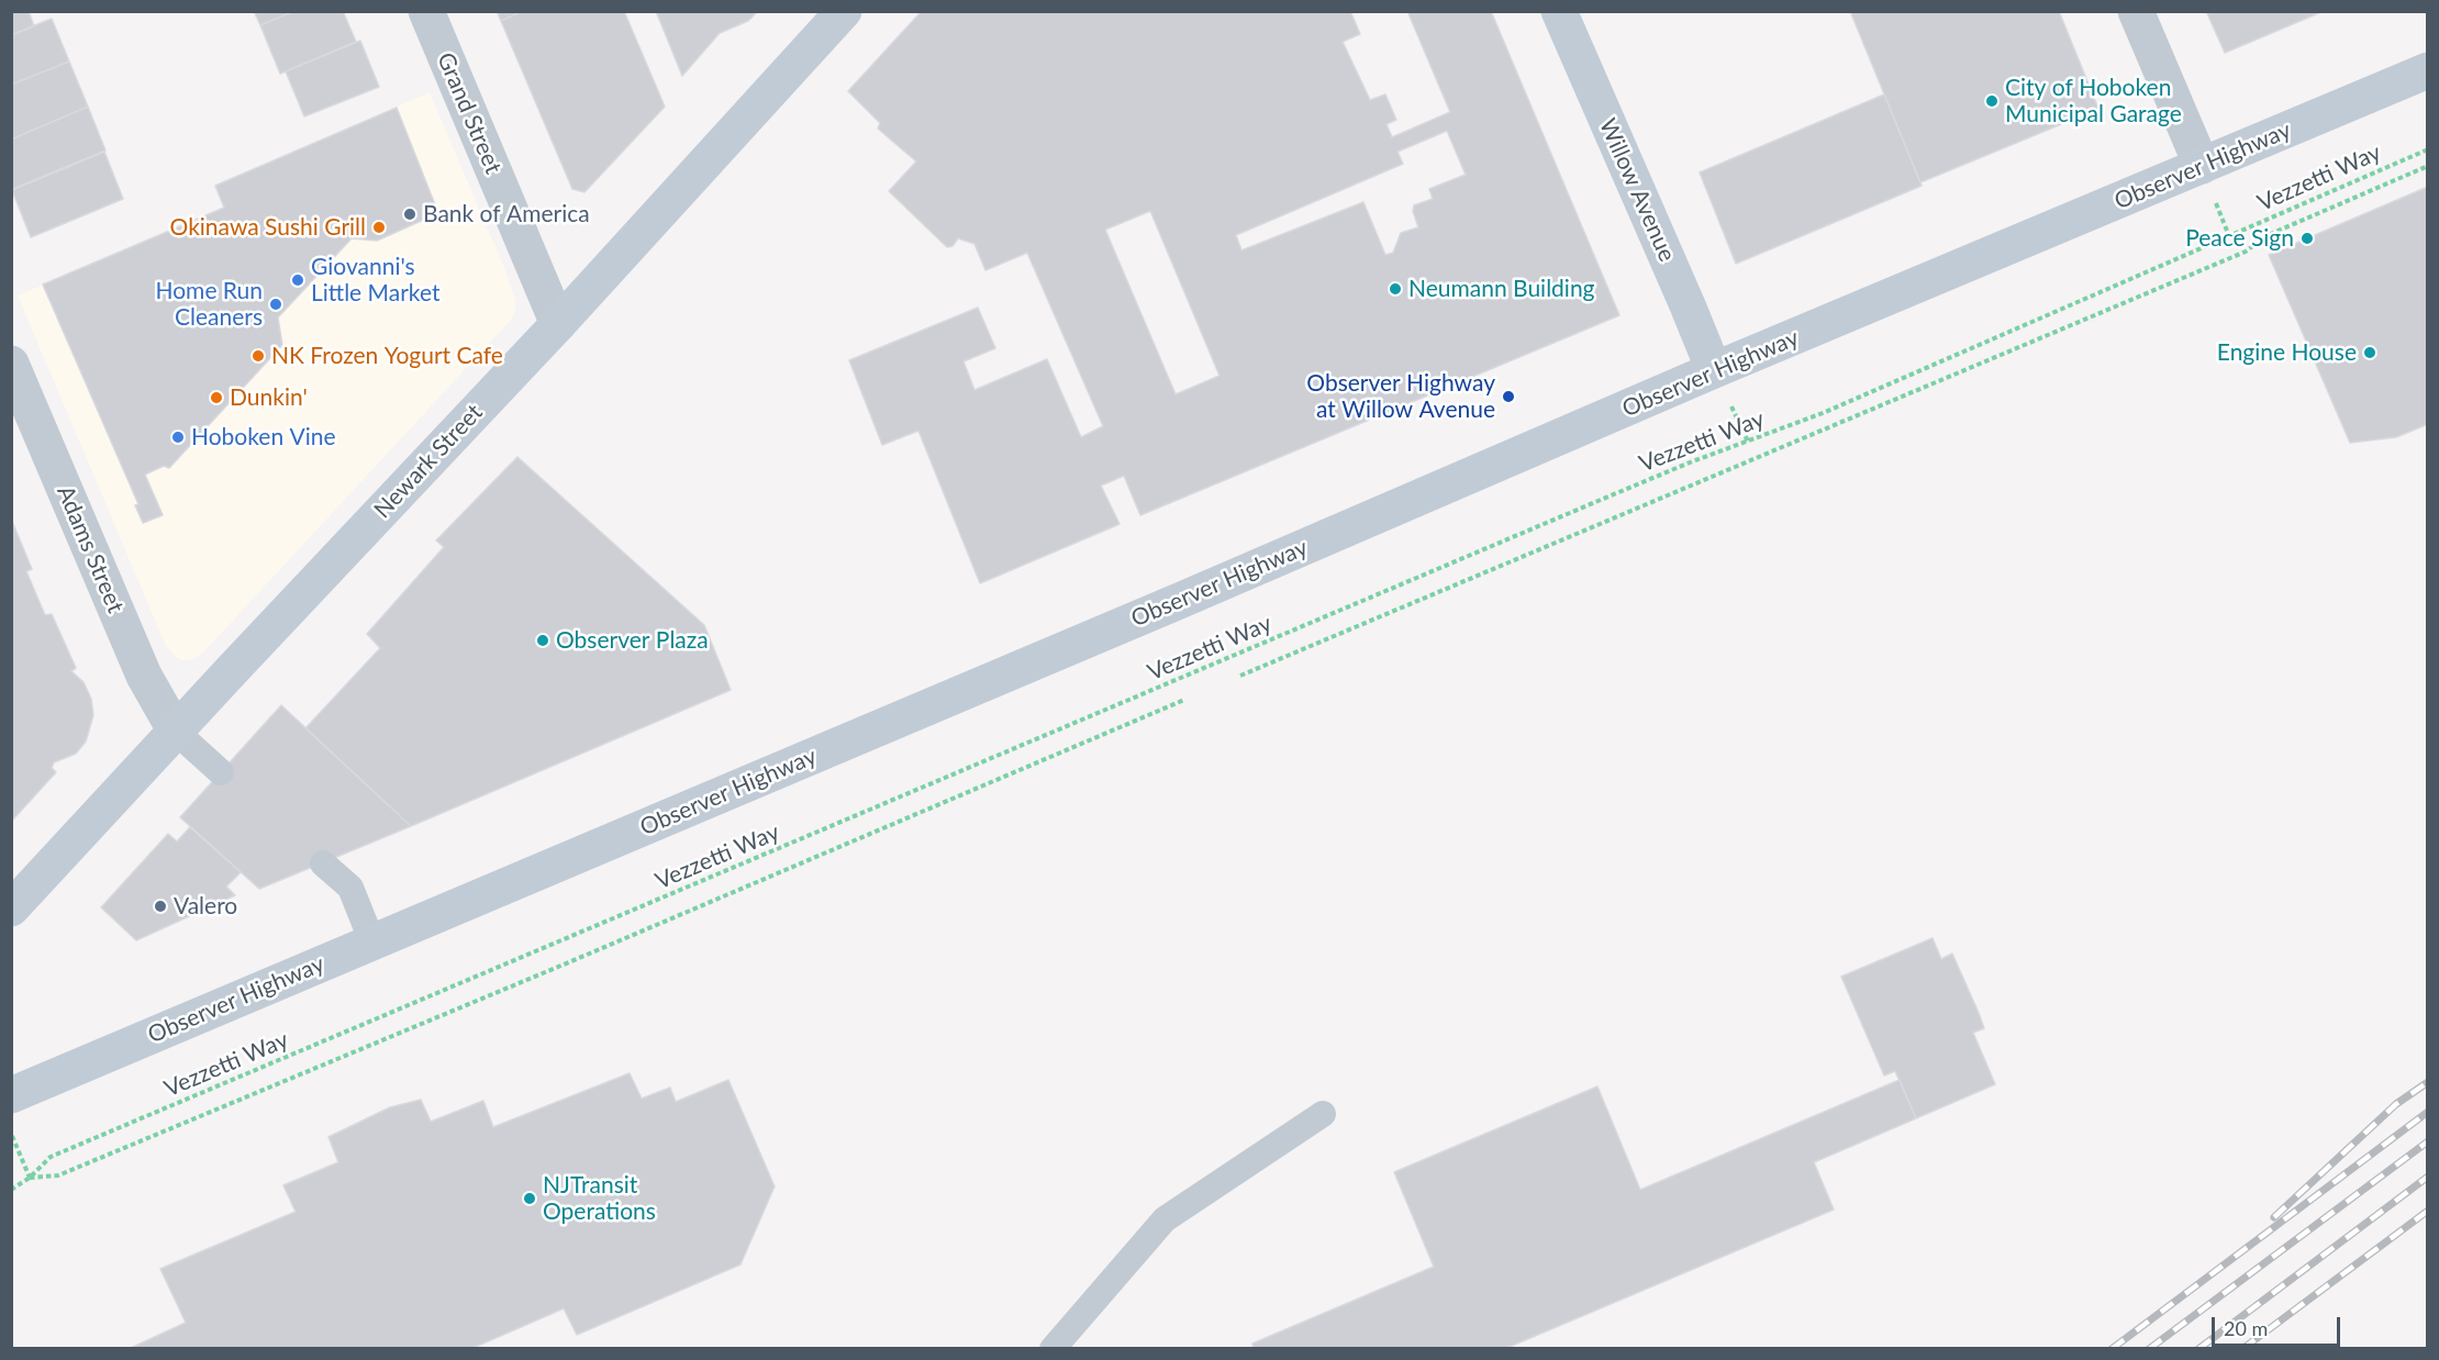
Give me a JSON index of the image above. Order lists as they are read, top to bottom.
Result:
{
  "streets": {
    "main road": ["Observer Highway", "Willow Avenue", "Newark Street"],
    "street": ["Grand Street", "Adams Street"],
    "path": ["Vezzetti Way"]
  },
  "crossings": [
    ["Grand Street", "Newark Street"],
    ["Observer Highway", "Willow Avenue"],
    ["Newark Street", "Adams Street"]
  ],
  "places": [
    "City of Hoboken Municipal Garage",
    "Bank of America",
    "Okinawa Sushi Grill",
    "Peace Sign",
    "Giovanni's Little Market",
    "Neumann Building",
    "Home Run Cleaners",
    "Engine House",
    "NK Frozen Yogurt Cafe",
    "Observer Highway at Willow Avenue",
    "Dunkin'",
    "Hoboken Vine",
    "Observer Plaza",
    "Valero",
    "NJTransit Operations"
  ],
  "scale_bar": "20 m"
}
